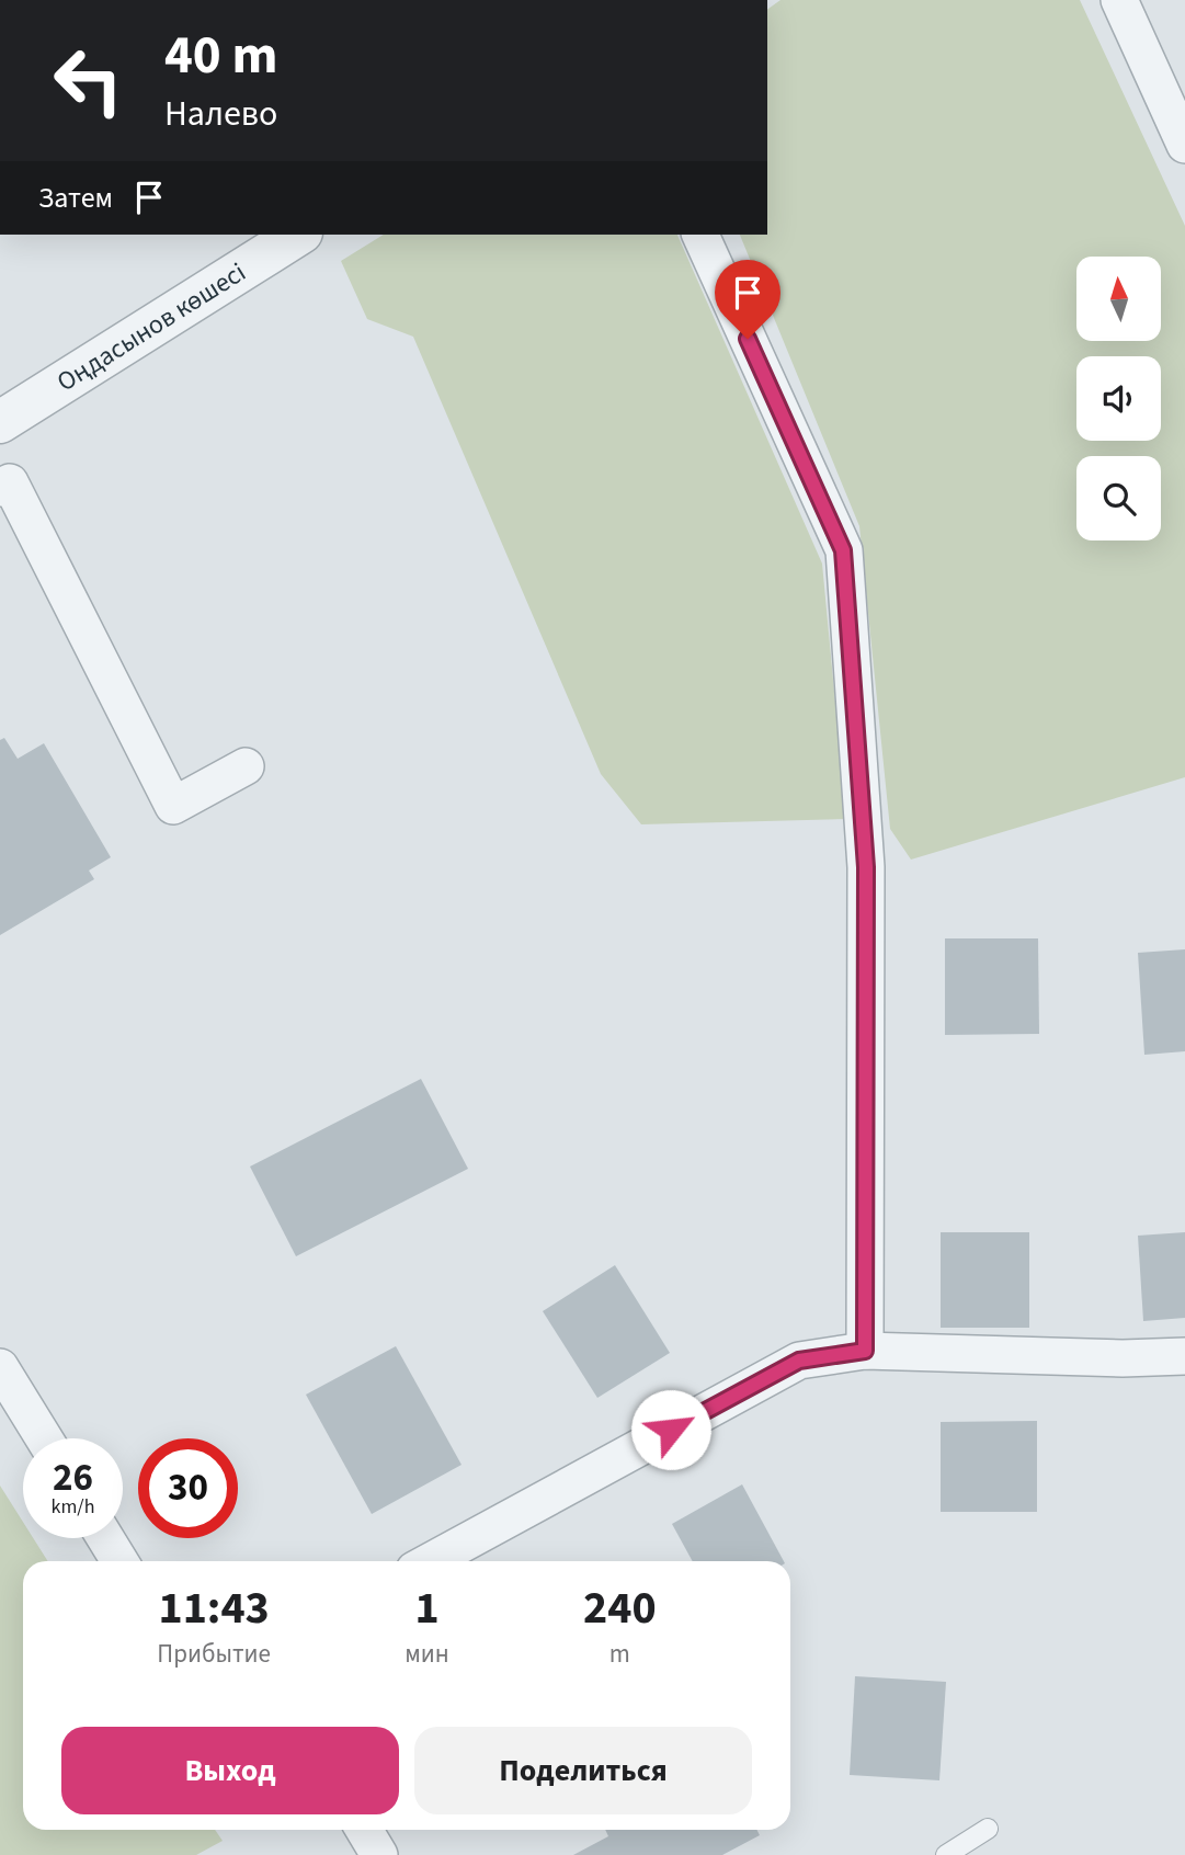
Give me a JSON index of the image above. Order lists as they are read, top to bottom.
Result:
{
  "streets": {
    "street": ["Оңдасынов көшесі"]
  },
  "north": "top",
  "page": {
    "turn": ["40 m", "Налево"],
    "then": "Затем",
    "speed": "26 km/h",
    "limit": "30",
    "eta": [
      "11:43",
      "Прибытие",
      "1",
      "мин",
      "240",
      "m"
    ],
    "buttons": ["Выход", "Поделиться"]
  }
}
